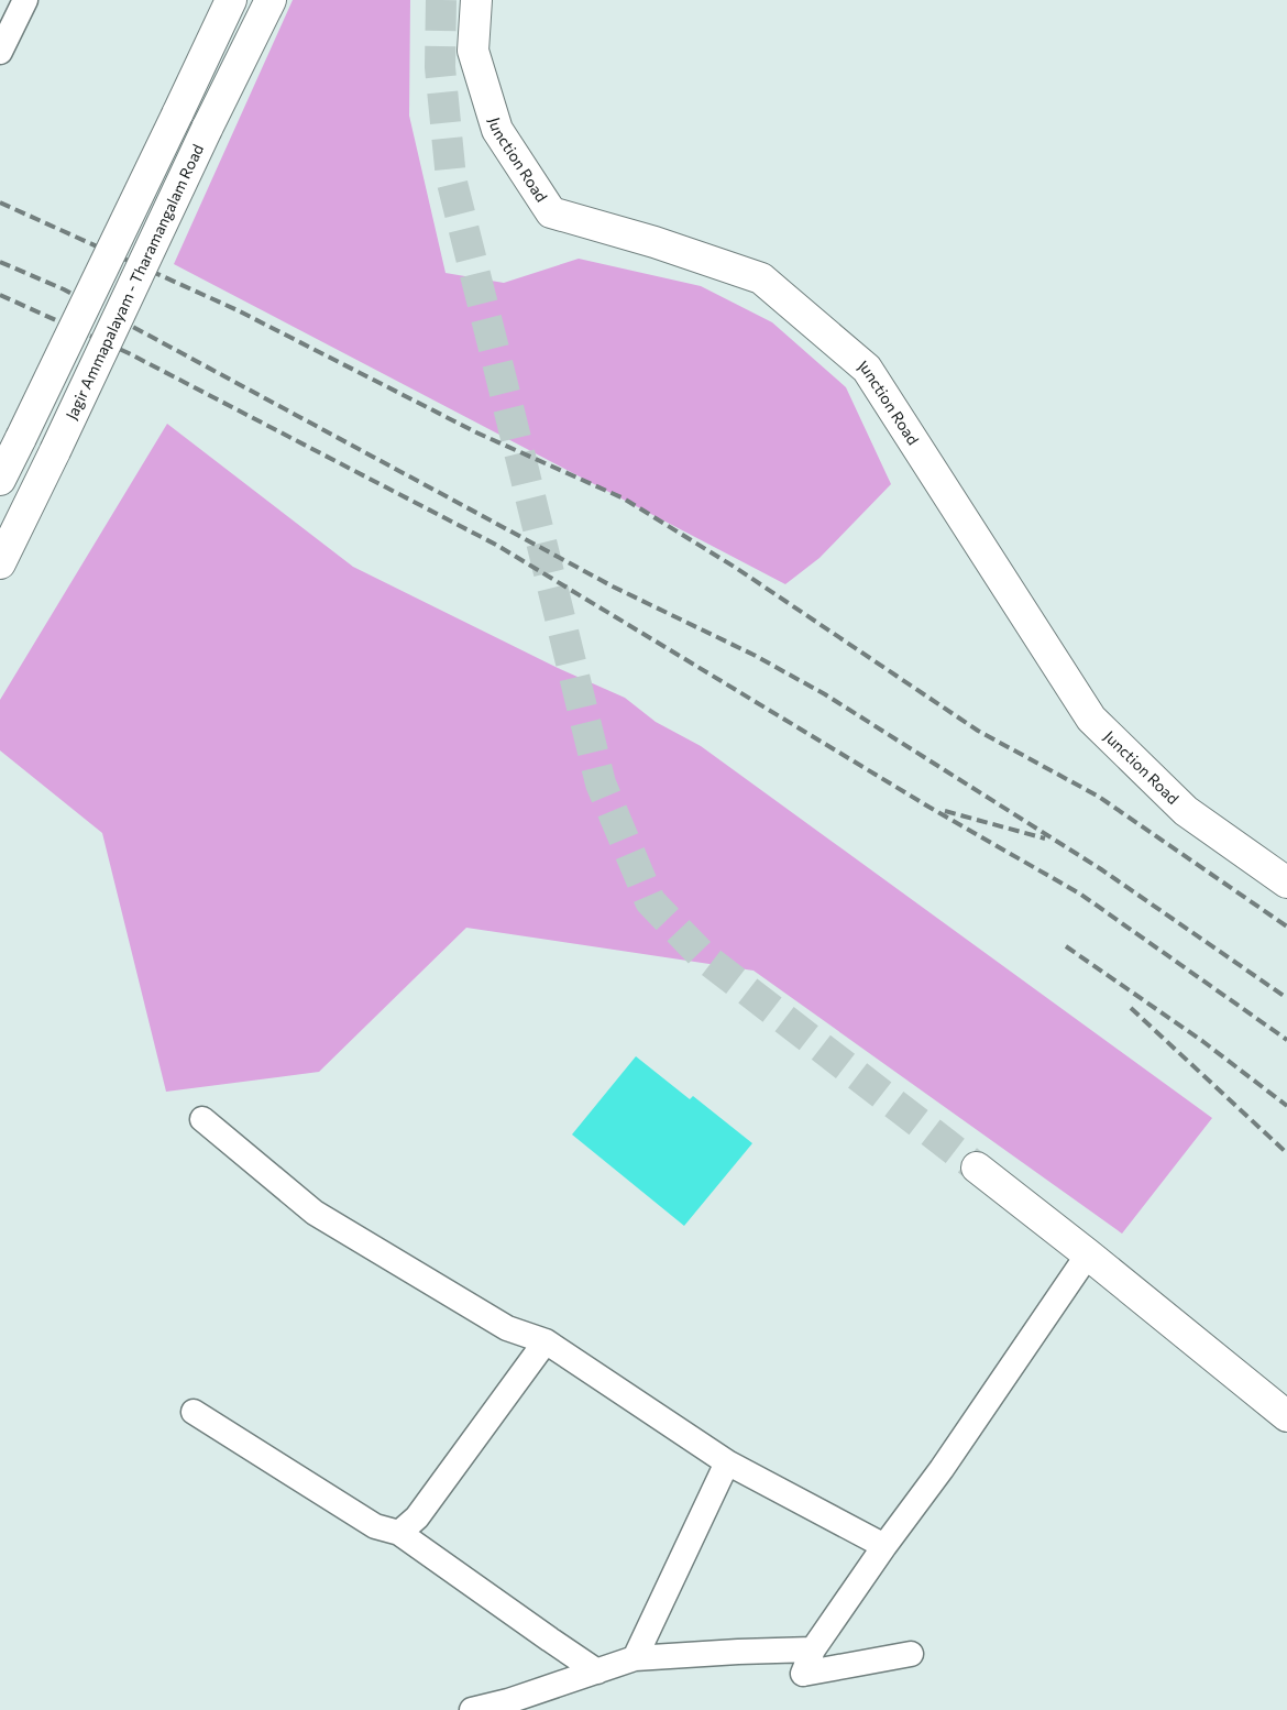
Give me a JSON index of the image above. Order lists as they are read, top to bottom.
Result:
{
  "streets": {
    "main road": ["Junction Road", "Jagir Ammapalayam - Tharamangalam Road"]
  }
}
